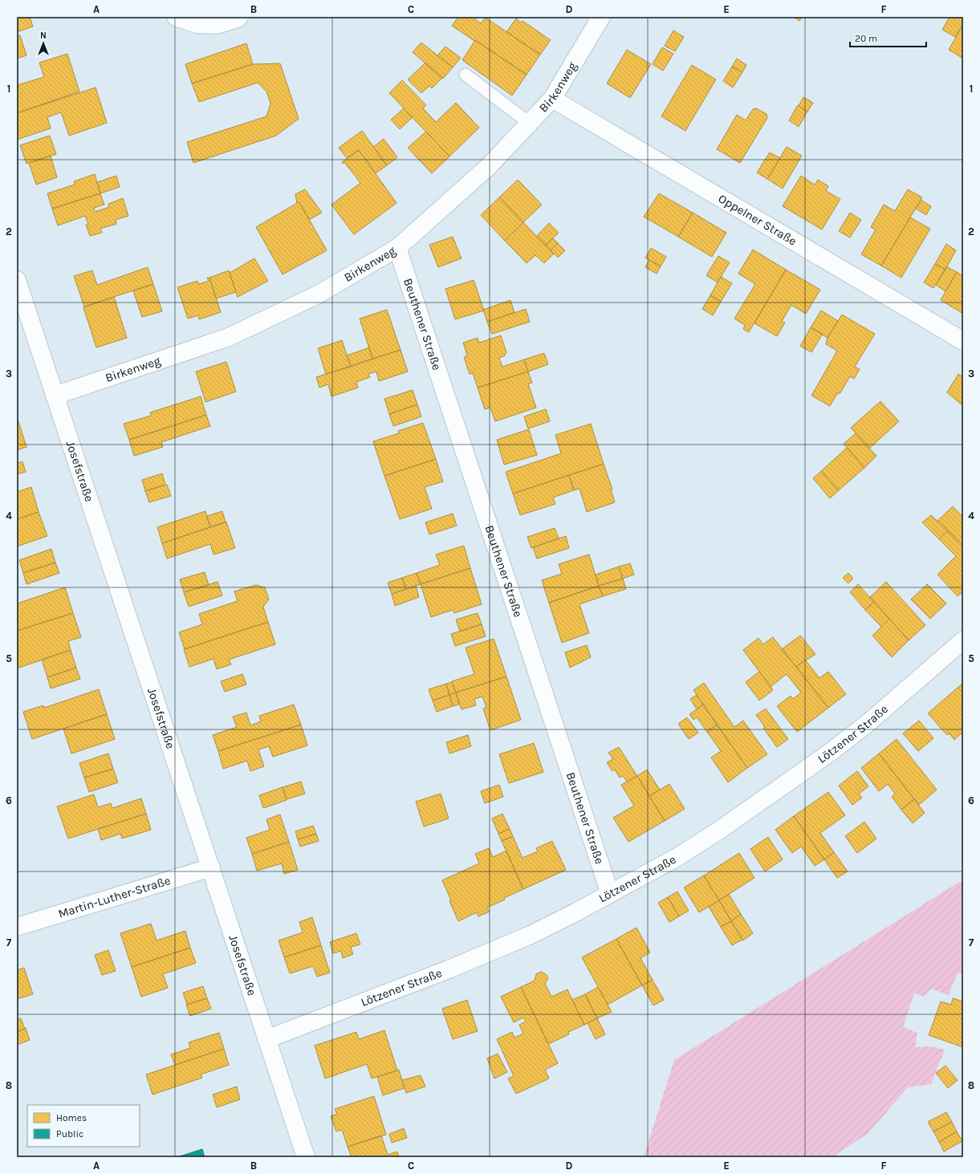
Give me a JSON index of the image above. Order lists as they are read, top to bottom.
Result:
{
  "streets": {
    "street": [
      "Birkenweg",
      "Oppelner Straße",
      "Beuthener Straße",
      "Josefstraße",
      "Lötzener Straße",
      "Martin-Luther-Straße"
    ]
  },
  "crossings": [
    ["Birkenweg", "Oppelner Straße"],
    ["Birkenweg", "Beuthener Straße"],
    ["Birkenweg", "Josefstraße"],
    ["Beuthener Straße", "Lötzener Straße"],
    ["Josefstraße", "Lötzener Straße"],
    ["Josefstraße", "Martin-Luther-Straße"]
  ],
  "legend": ["Homes", "Public"],
  "scale_bar": "20 m",
  "north": "top",
  "grid": {
    "columns": [
      "A",
      "B",
      "C",
      "D",
      "E",
      "F"
    ],
    "rows": [
      "1",
      "2",
      "3",
      "4",
      "5",
      "6",
      "7",
      "8"
    ]
  }
}
